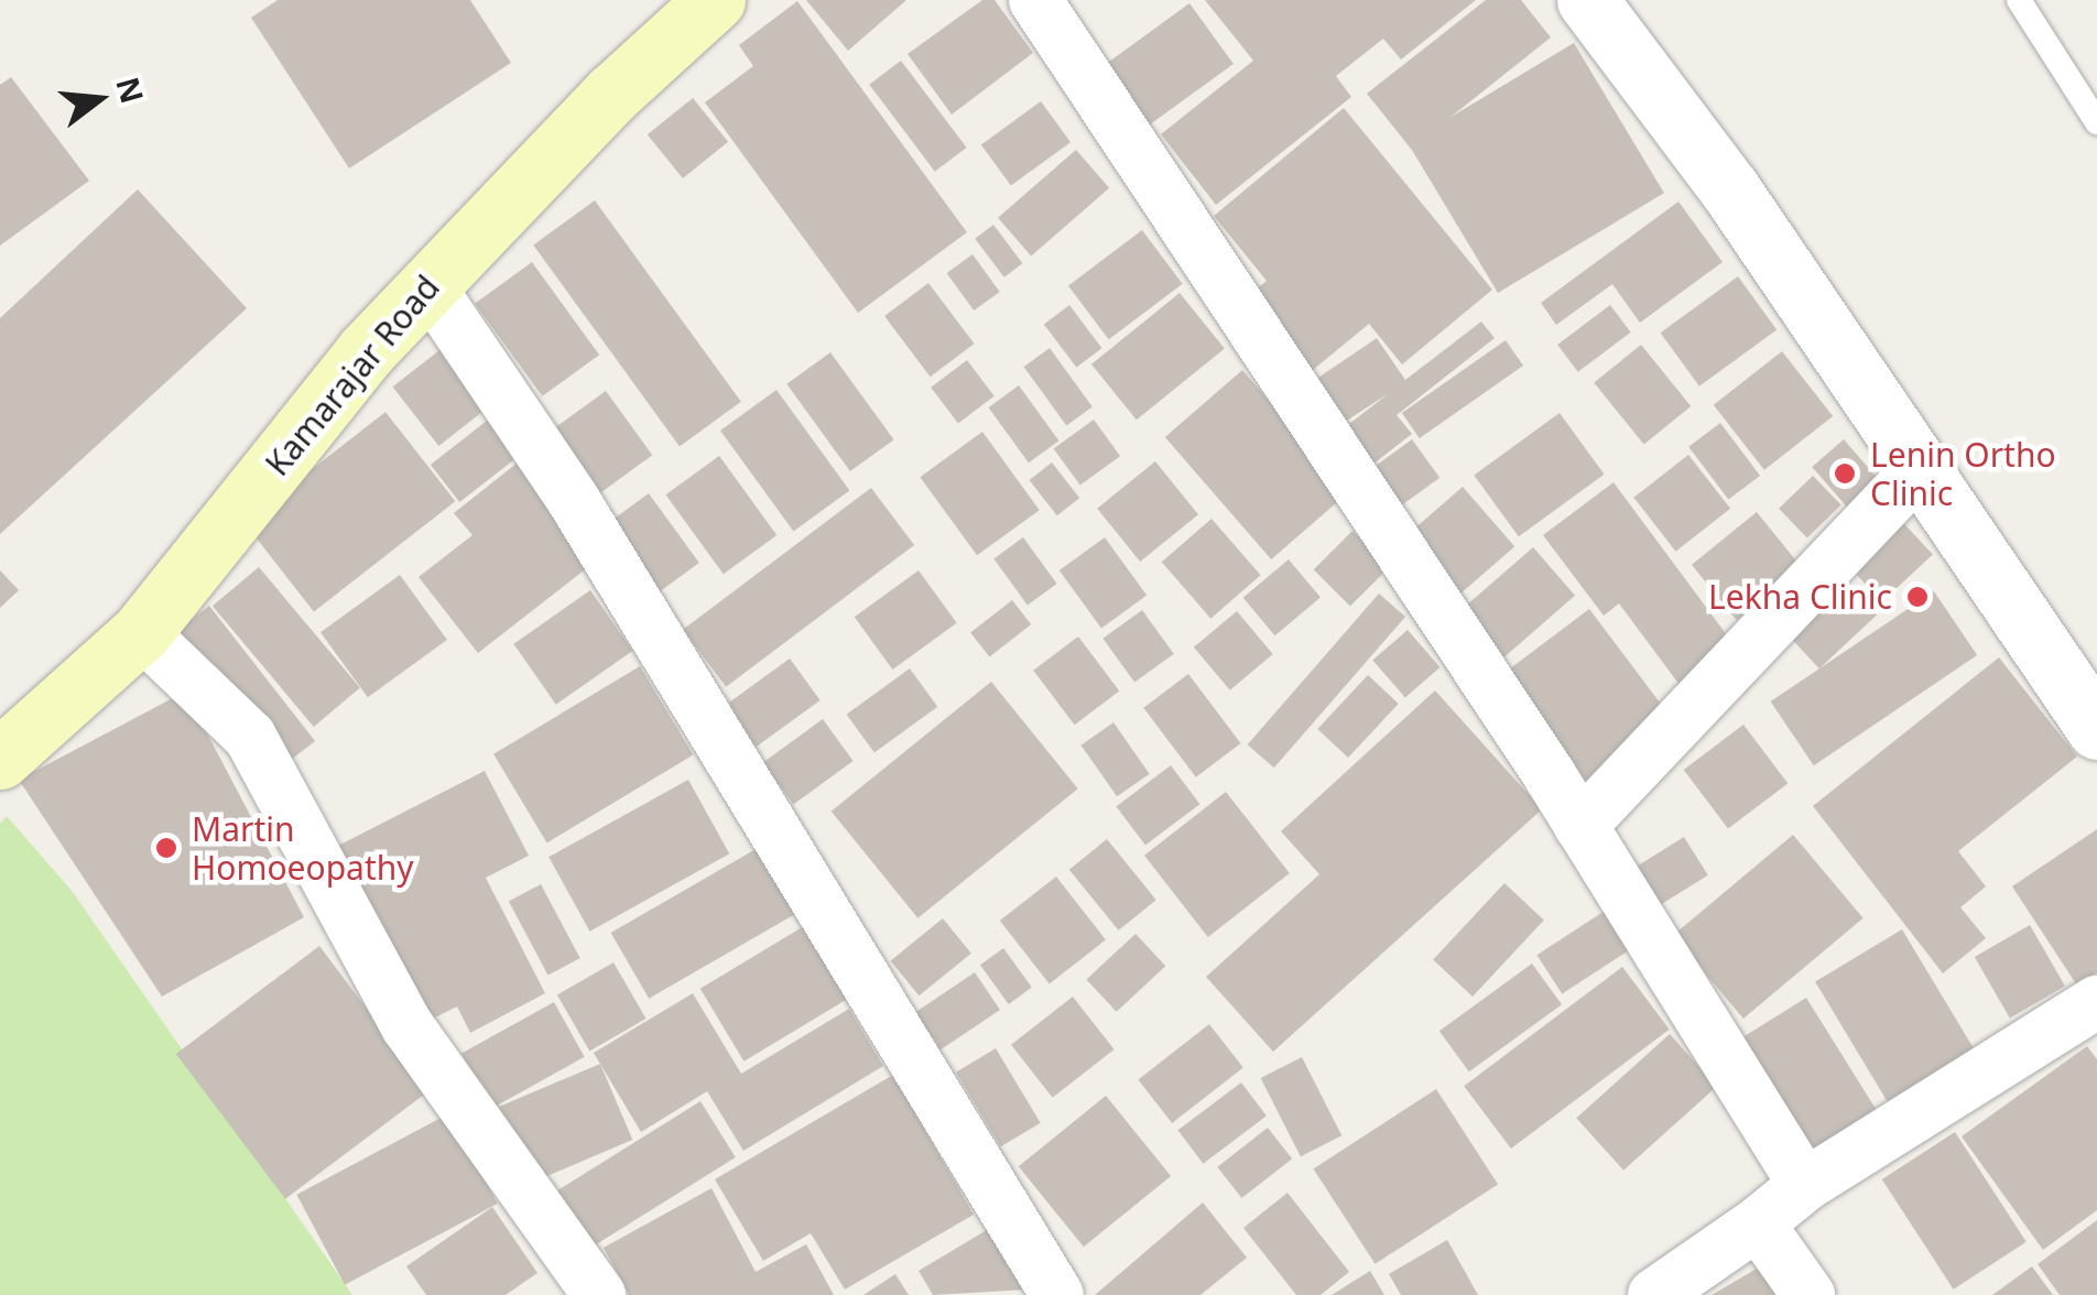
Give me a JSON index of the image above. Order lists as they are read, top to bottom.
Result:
{
  "streets": {
    "main road": ["Kamarajar Road"]
  },
  "places": ["Lenin Ortho Clinic", "Lekha Clinic", "Martin Homoeopathy"],
  "north": "right"
}
